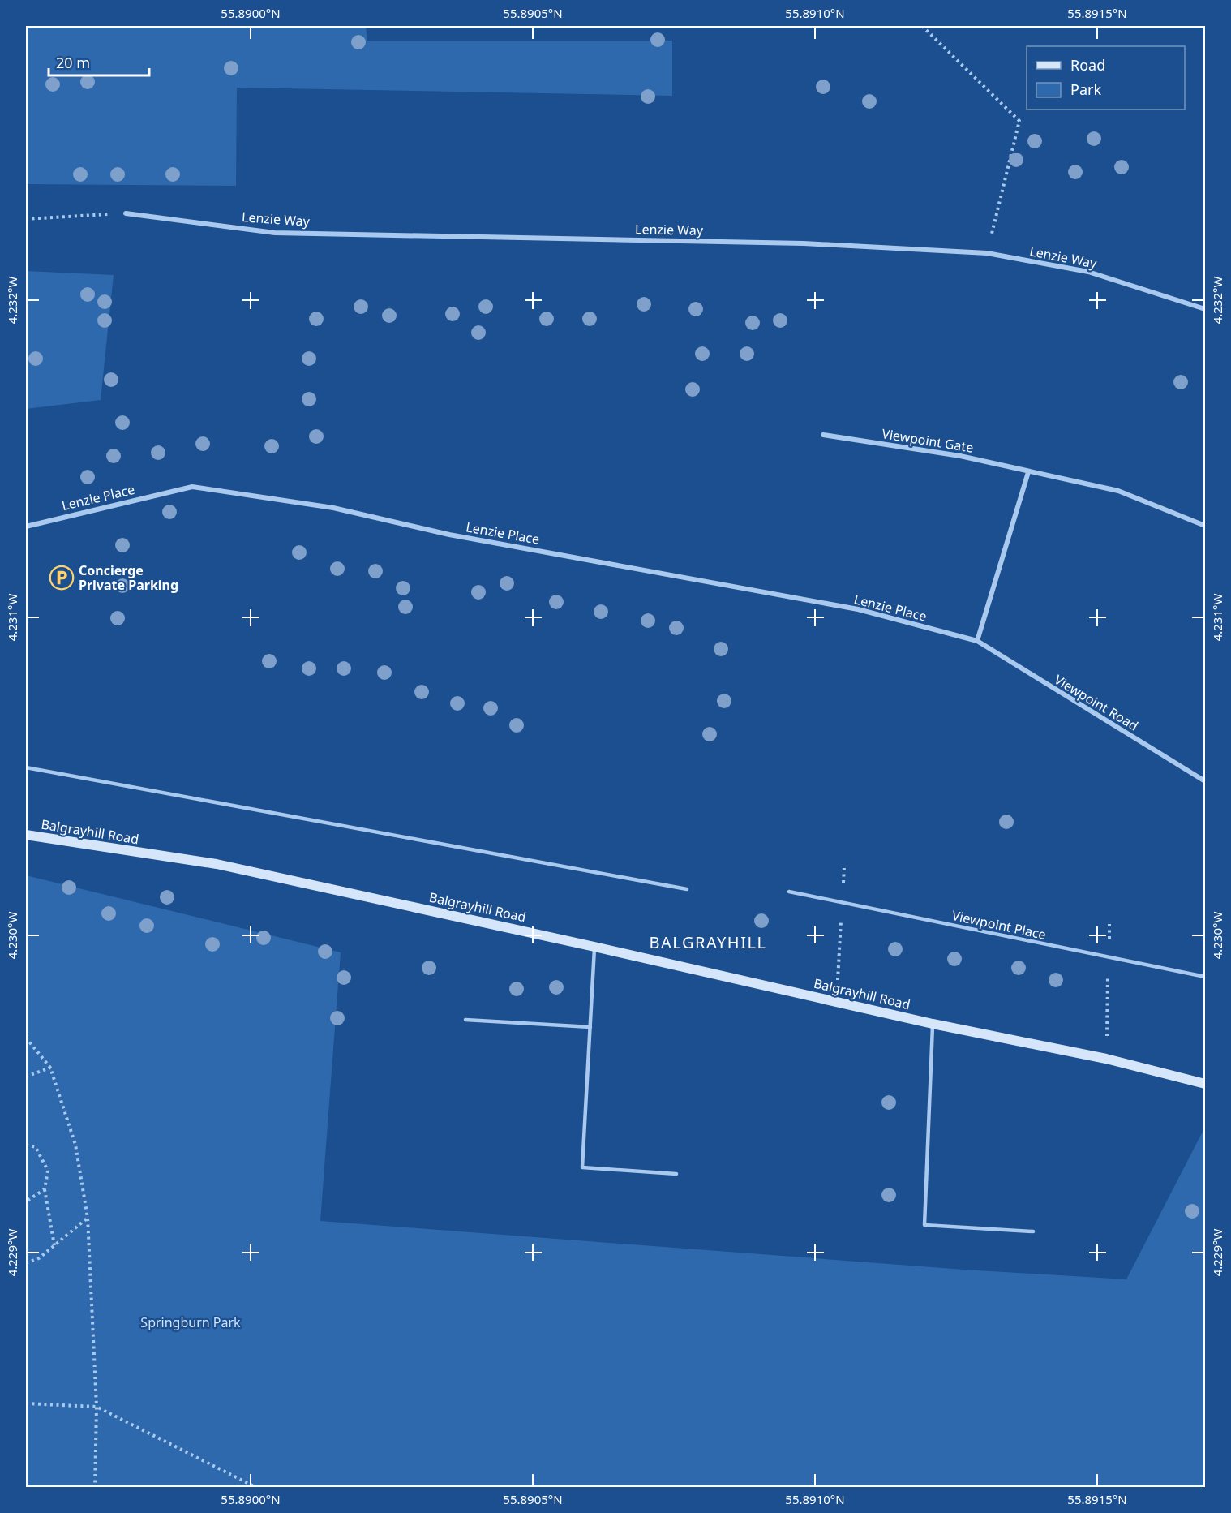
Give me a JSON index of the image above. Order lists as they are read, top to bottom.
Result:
{
  "streets": {
    "street": [
      "Lenzie Way",
      "Viewpoint Gate",
      "Lenzie Place",
      "Viewpoint Road",
      "Balgrayhill Road"
    ],
    "lane": ["Viewpoint Place"]
  },
  "crossings": [
    ["Lenzie Place", "Viewpoint Road"]
  ],
  "districts": ["BALGRAYHILL"],
  "parks": ["Springburn Park"],
  "places": {
    "parking": ["Concierge Private Parking"]
  },
  "legend": ["Road", "Park"],
  "scale_bar": "20 m",
  "coordinates": [
    "55.8900°N",
    "55.8905°N",
    "55.8910°N",
    "55.8915°N",
    "4.232°W",
    "4.231°W",
    "4.230°W",
    "4.229°W"
  ]
}
